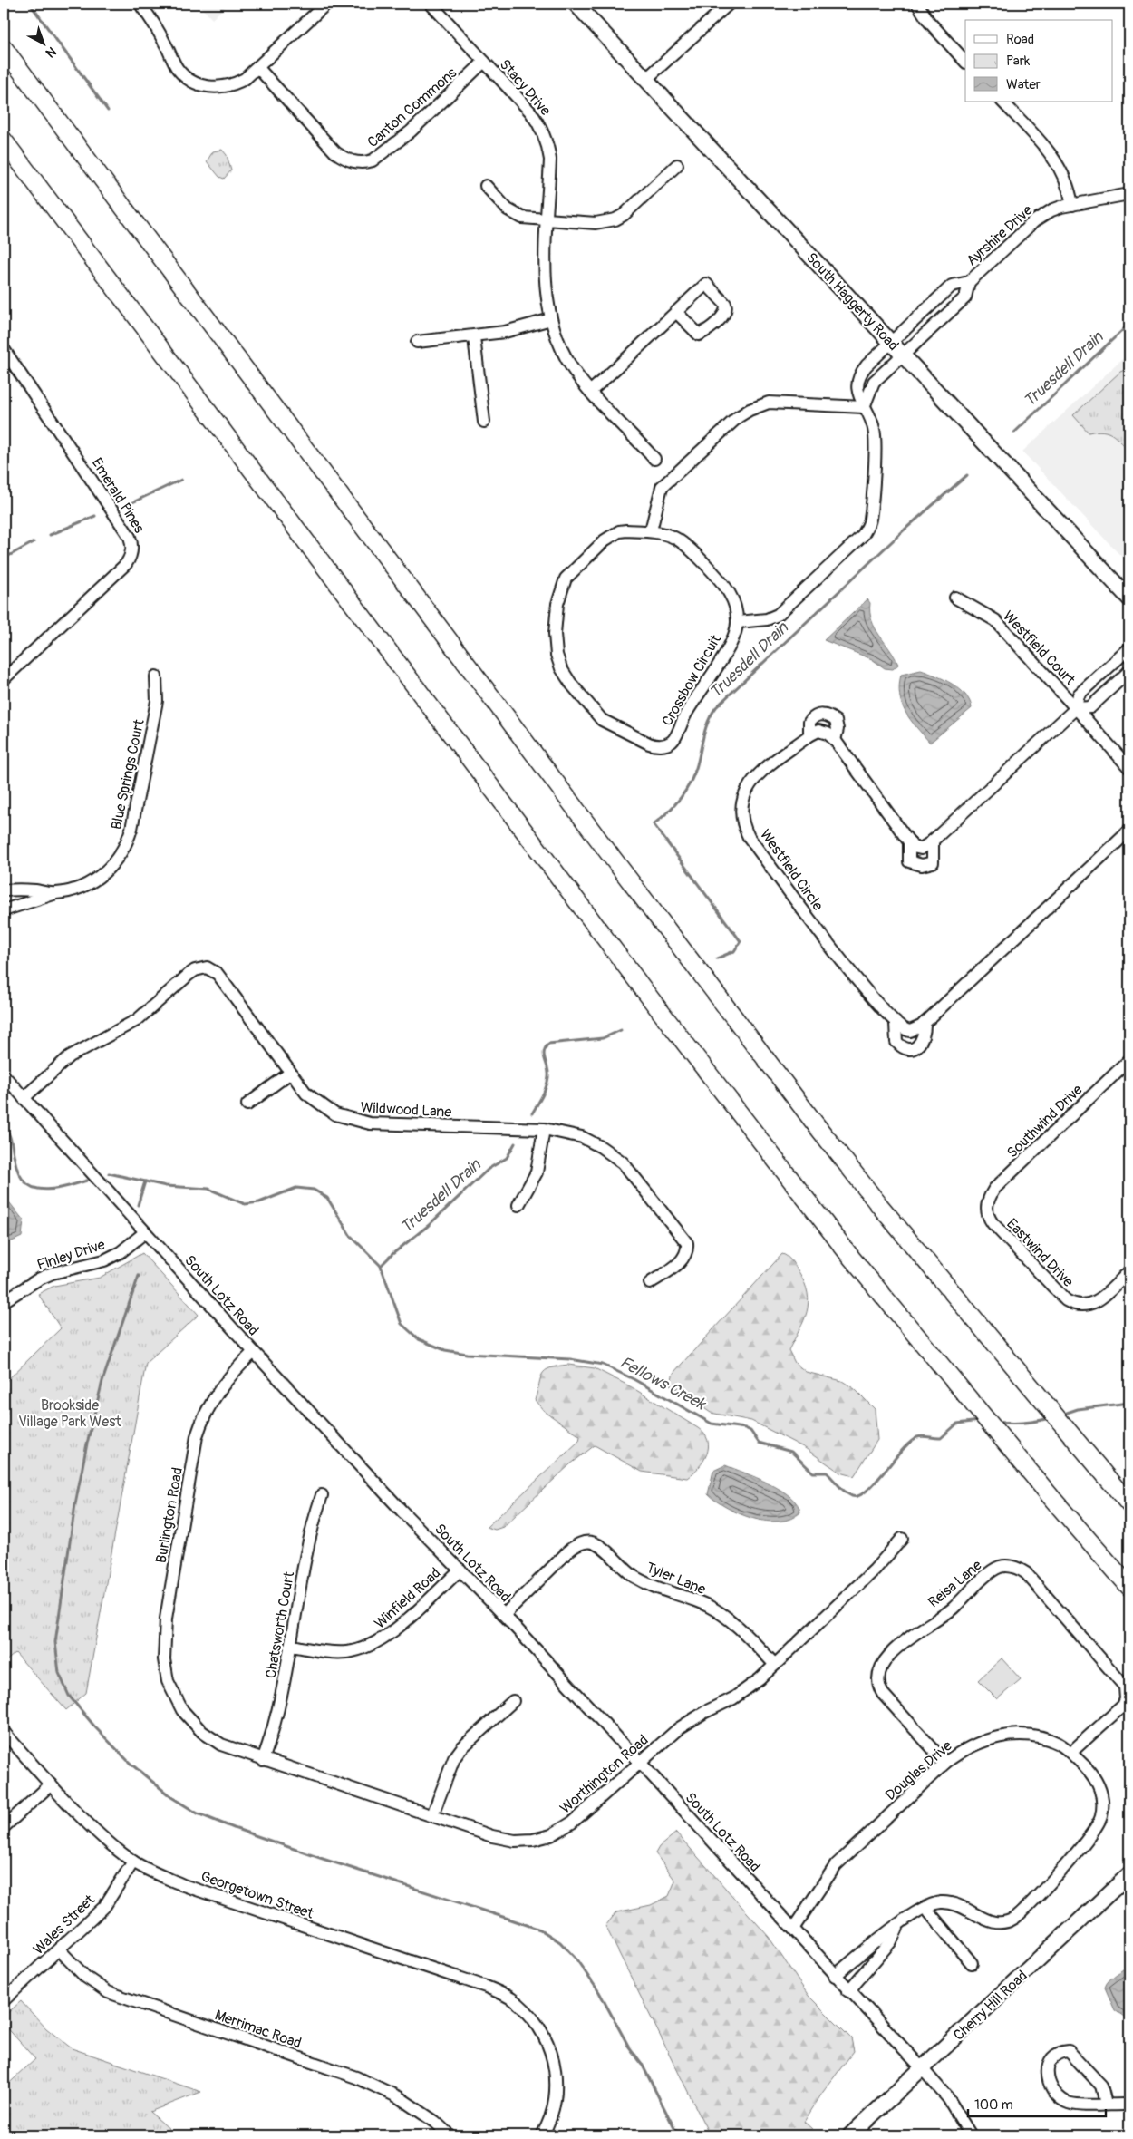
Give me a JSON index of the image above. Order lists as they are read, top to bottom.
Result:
{
  "streets": {
    "main road": ["South Haggerty Road", "Cherry Hill Road"],
    "street": [
      "Stacy Drive",
      "Canton Commons",
      "Ayrshire Drive",
      "Emerald Pines",
      "Westfield Court",
      "Crossbow Circuit",
      "Blue Springs Court",
      "Westfield Circle",
      "Wildwood Lane",
      "Southwind Drive",
      "Eastwind Drive",
      "Finley Drive",
      "South Lotz Road",
      "Burlington Road",
      "Tyler Lane",
      "Reisa Lane",
      "Winfield Road",
      "Chatsworth Court",
      "Douglas Drive",
      "Worthington Road",
      "Georgetown Street",
      "Wales Street",
      "Merrimac Road"
    ]
  },
  "crossings": [
    ["Stacy Drive", "Canton Commons"],
    ["Ayrshire Drive", "South Haggerty Road"],
    ["Wildwood Lane", "South Lotz Road"],
    ["Southwind Drive", "Eastwind Drive"],
    ["Finley Drive", "South Lotz Road"],
    ["South Lotz Road", "Burlington Road"],
    ["South Lotz Road", "Tyler Lane"],
    ["South Lotz Road", "Winfield Road"],
    ["South Lotz Road", "Douglas Drive"],
    ["South Lotz Road", "Worthington Road"],
    ["South Lotz Road", "Cherry Hill Road"],
    ["Burlington Road", "Worthington Road"],
    ["Tyler Lane", "Worthington Road"],
    ["Reisa Lane", "Douglas Drive"],
    ["Winfield Road", "Chatsworth Court"],
    ["Chatsworth Court", "Worthington Road"],
    ["Georgetown Street", "Wales Street"],
    ["Wales Street", "Merrimac Road"]
  ],
  "water": ["Truesdell Drain", "Fellows Creek"],
  "parks": ["Brookside Village Park West"],
  "legend": ["Road", "Park", "Water"],
  "scale_bar": "100 m",
  "north": "bottom right"
}
